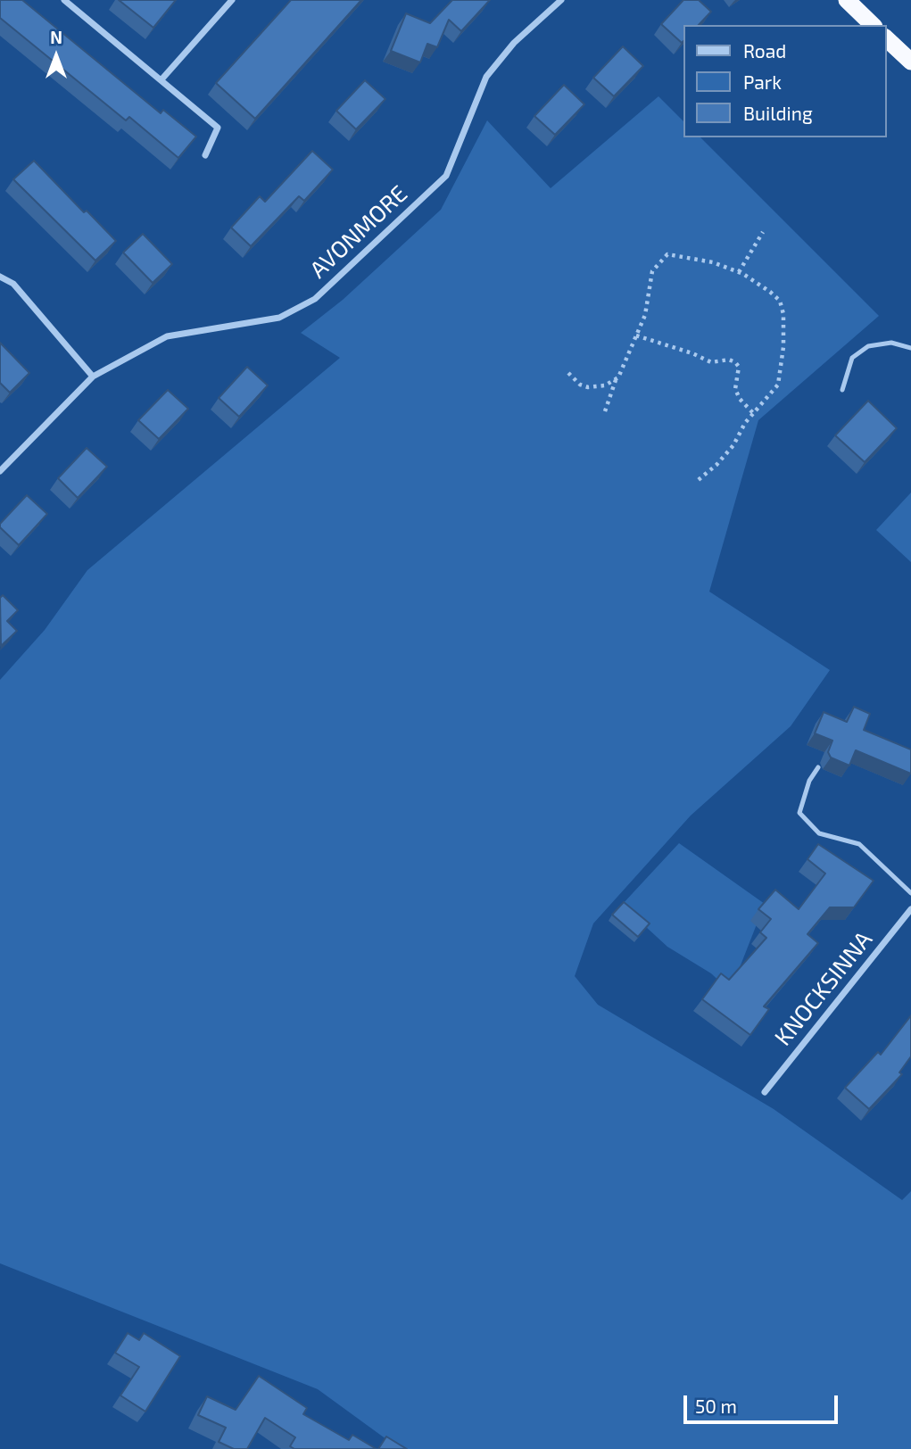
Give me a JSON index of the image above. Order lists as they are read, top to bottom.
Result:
{
  "streets": {
    "street": ["AVONMORE", "KNOCKSINNA"]
  },
  "legend": ["Road", "Park", "Building"],
  "scale_bar": "50 m",
  "north": "top"
}
